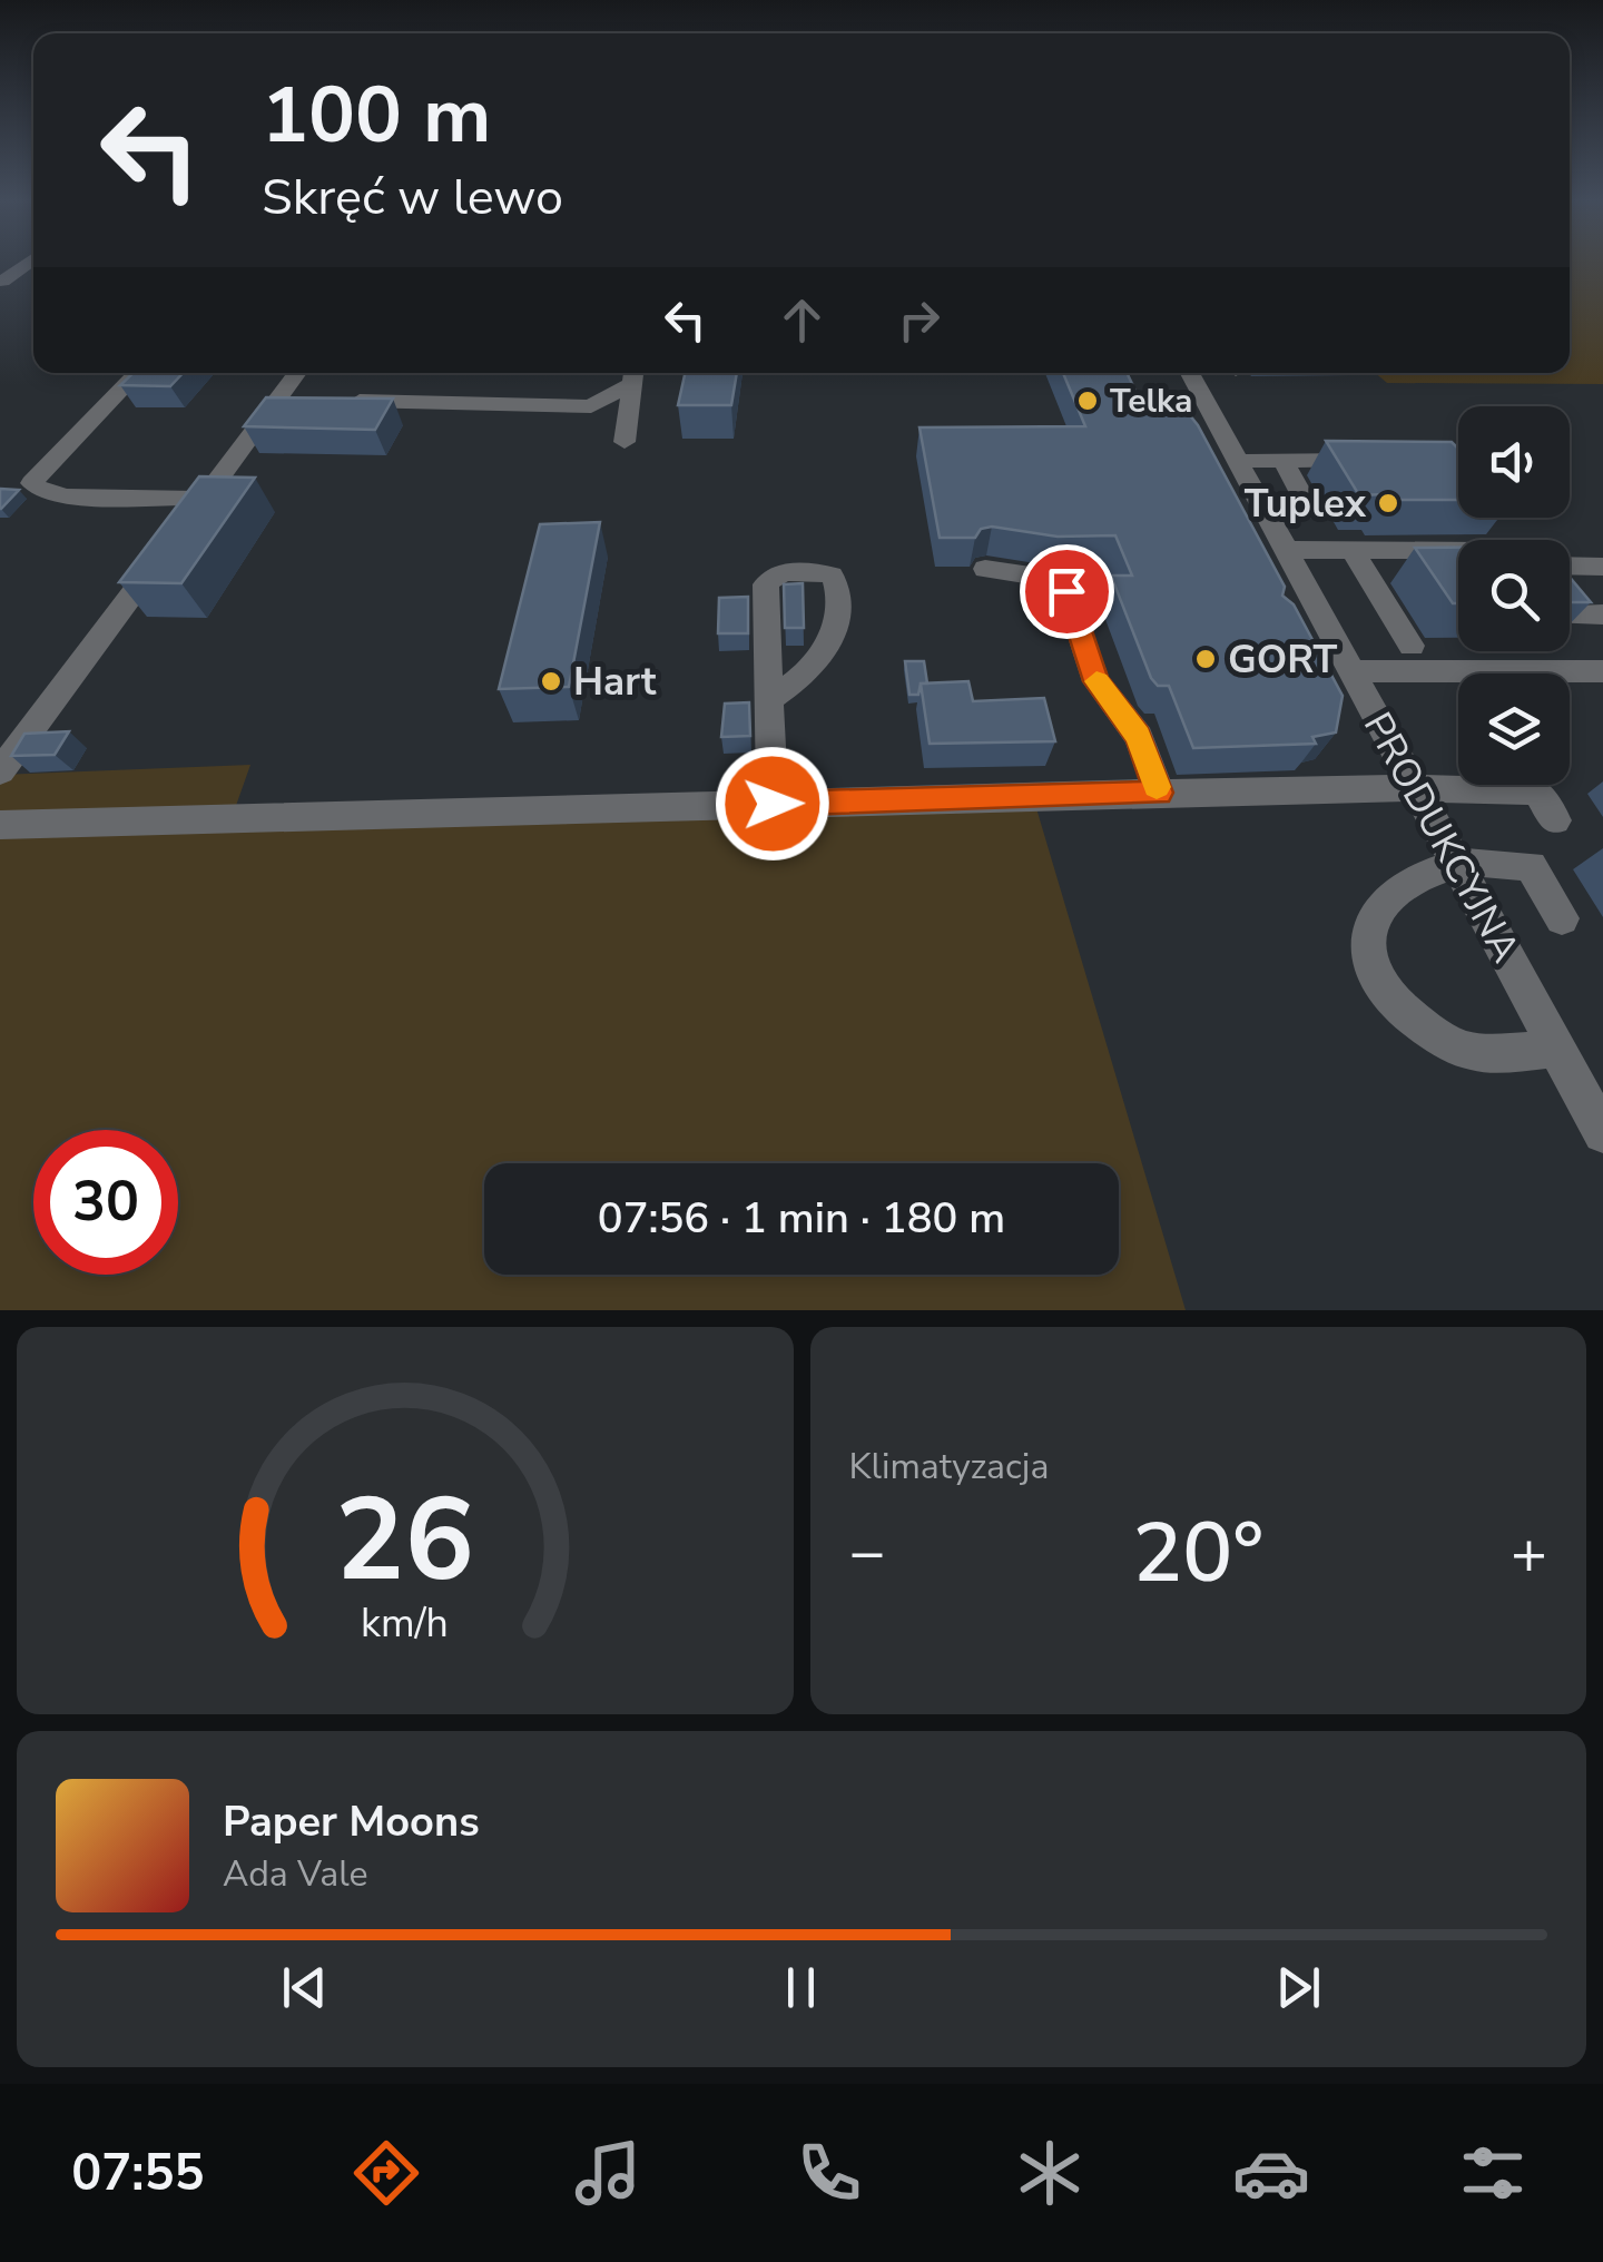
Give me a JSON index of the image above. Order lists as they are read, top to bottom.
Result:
{
  "streets": {
    "street": ["PRODUKCYJNA"]
  },
  "places": [
    "Telka",
    "Tuplex",
    "GORT",
    "Hart"
  ],
  "page": {
    "turn": ["100 m", "Skręć w lewo"],
    "limit": "30",
    "trip": "07:56 · 1 min · 180 m",
    "tile": "Klimatyzacja",
    "heat": ["−", "20°", "+"],
    "song": ["Paper Moons", "Ada Vale"],
    "tabs": "07:55",
    "gauge": ["26", "km/h"]
  }
}
